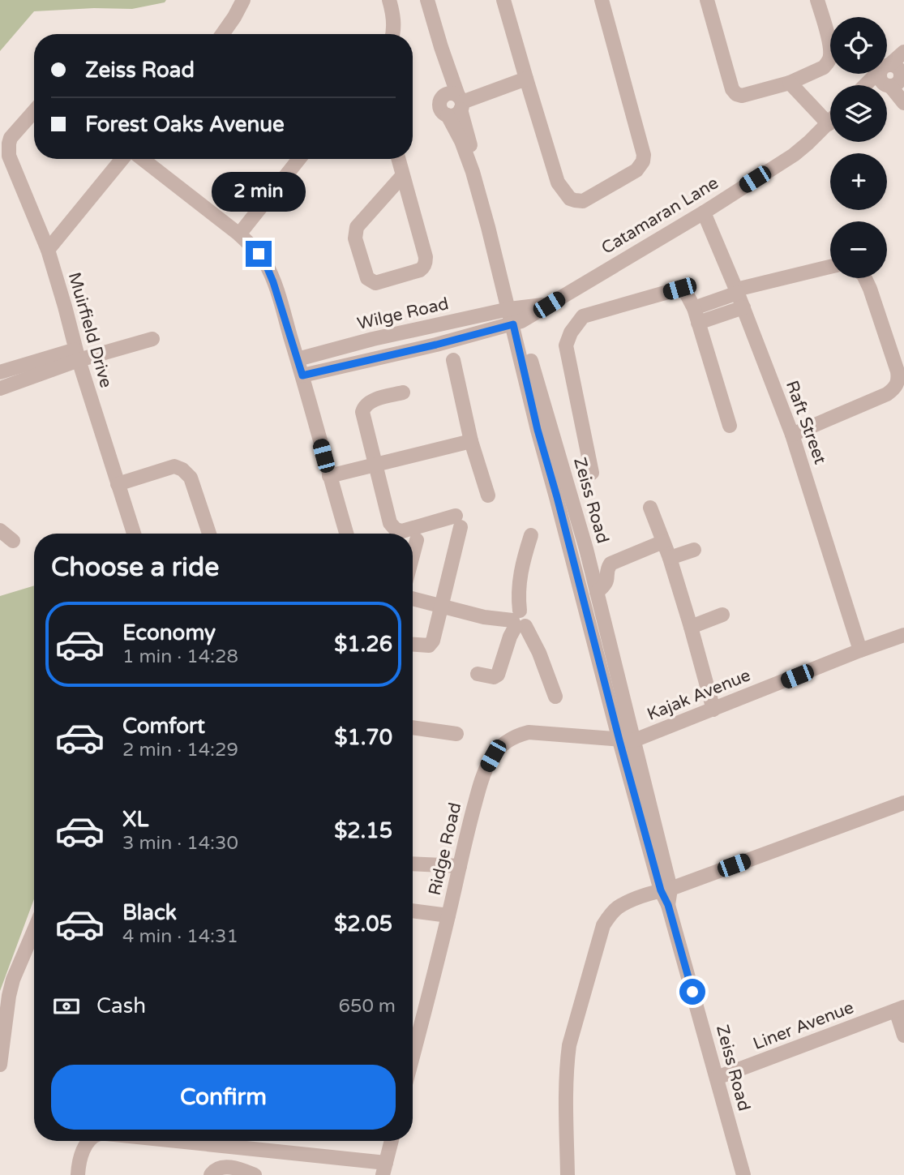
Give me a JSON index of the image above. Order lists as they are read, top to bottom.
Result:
{
  "streets": {
    "street": [
      "Catamaran Lane",
      "Wilge Road",
      "Muirfield Drive",
      "Raft Street",
      "Zeiss Road",
      "Kajak Avenue",
      "Ridge Road",
      "Liner Avenue"
    ]
  },
  "crossings": [
    ["Catamaran Lane", "Wilge Road"],
    ["Catamaran Lane", "Raft Street"],
    ["Catamaran Lane", "Zeiss Road"],
    ["Wilge Road", "Zeiss Road"],
    ["Raft Street", "Kajak Avenue"],
    ["Zeiss Road", "Kajak Avenue"],
    ["Zeiss Road", "Ridge Road"],
    ["Zeiss Road", "Liner Avenue"],
    ["Kajak Avenue", "Ridge Road"]
  ],
  "page": {
    "map_buttons": ["+", "−"],
    "banner": ["Zeiss Road", "Forest Oaks Avenue"],
    "bubble": "2 min",
    "heading": "Choose a ride",
    "list": [
      {
        "name": "Economy",
        "note": "1 min · 14:28",
        "value": "$1.26"
      },
      {
        "name": "Comfort",
        "note": "2 min · 14:29",
        "value": "$1.70"
      },
      {
        "name": "XL",
        "note": "3 min · 14:30",
        "value": "$2.15"
      },
      {
        "name": "Black",
        "note": "4 min · 14:31",
        "value": "$2.05"
      }
    ],
    "pay": ["Cash", "650 m"],
    "buttons": "Confirm"
  }
}
